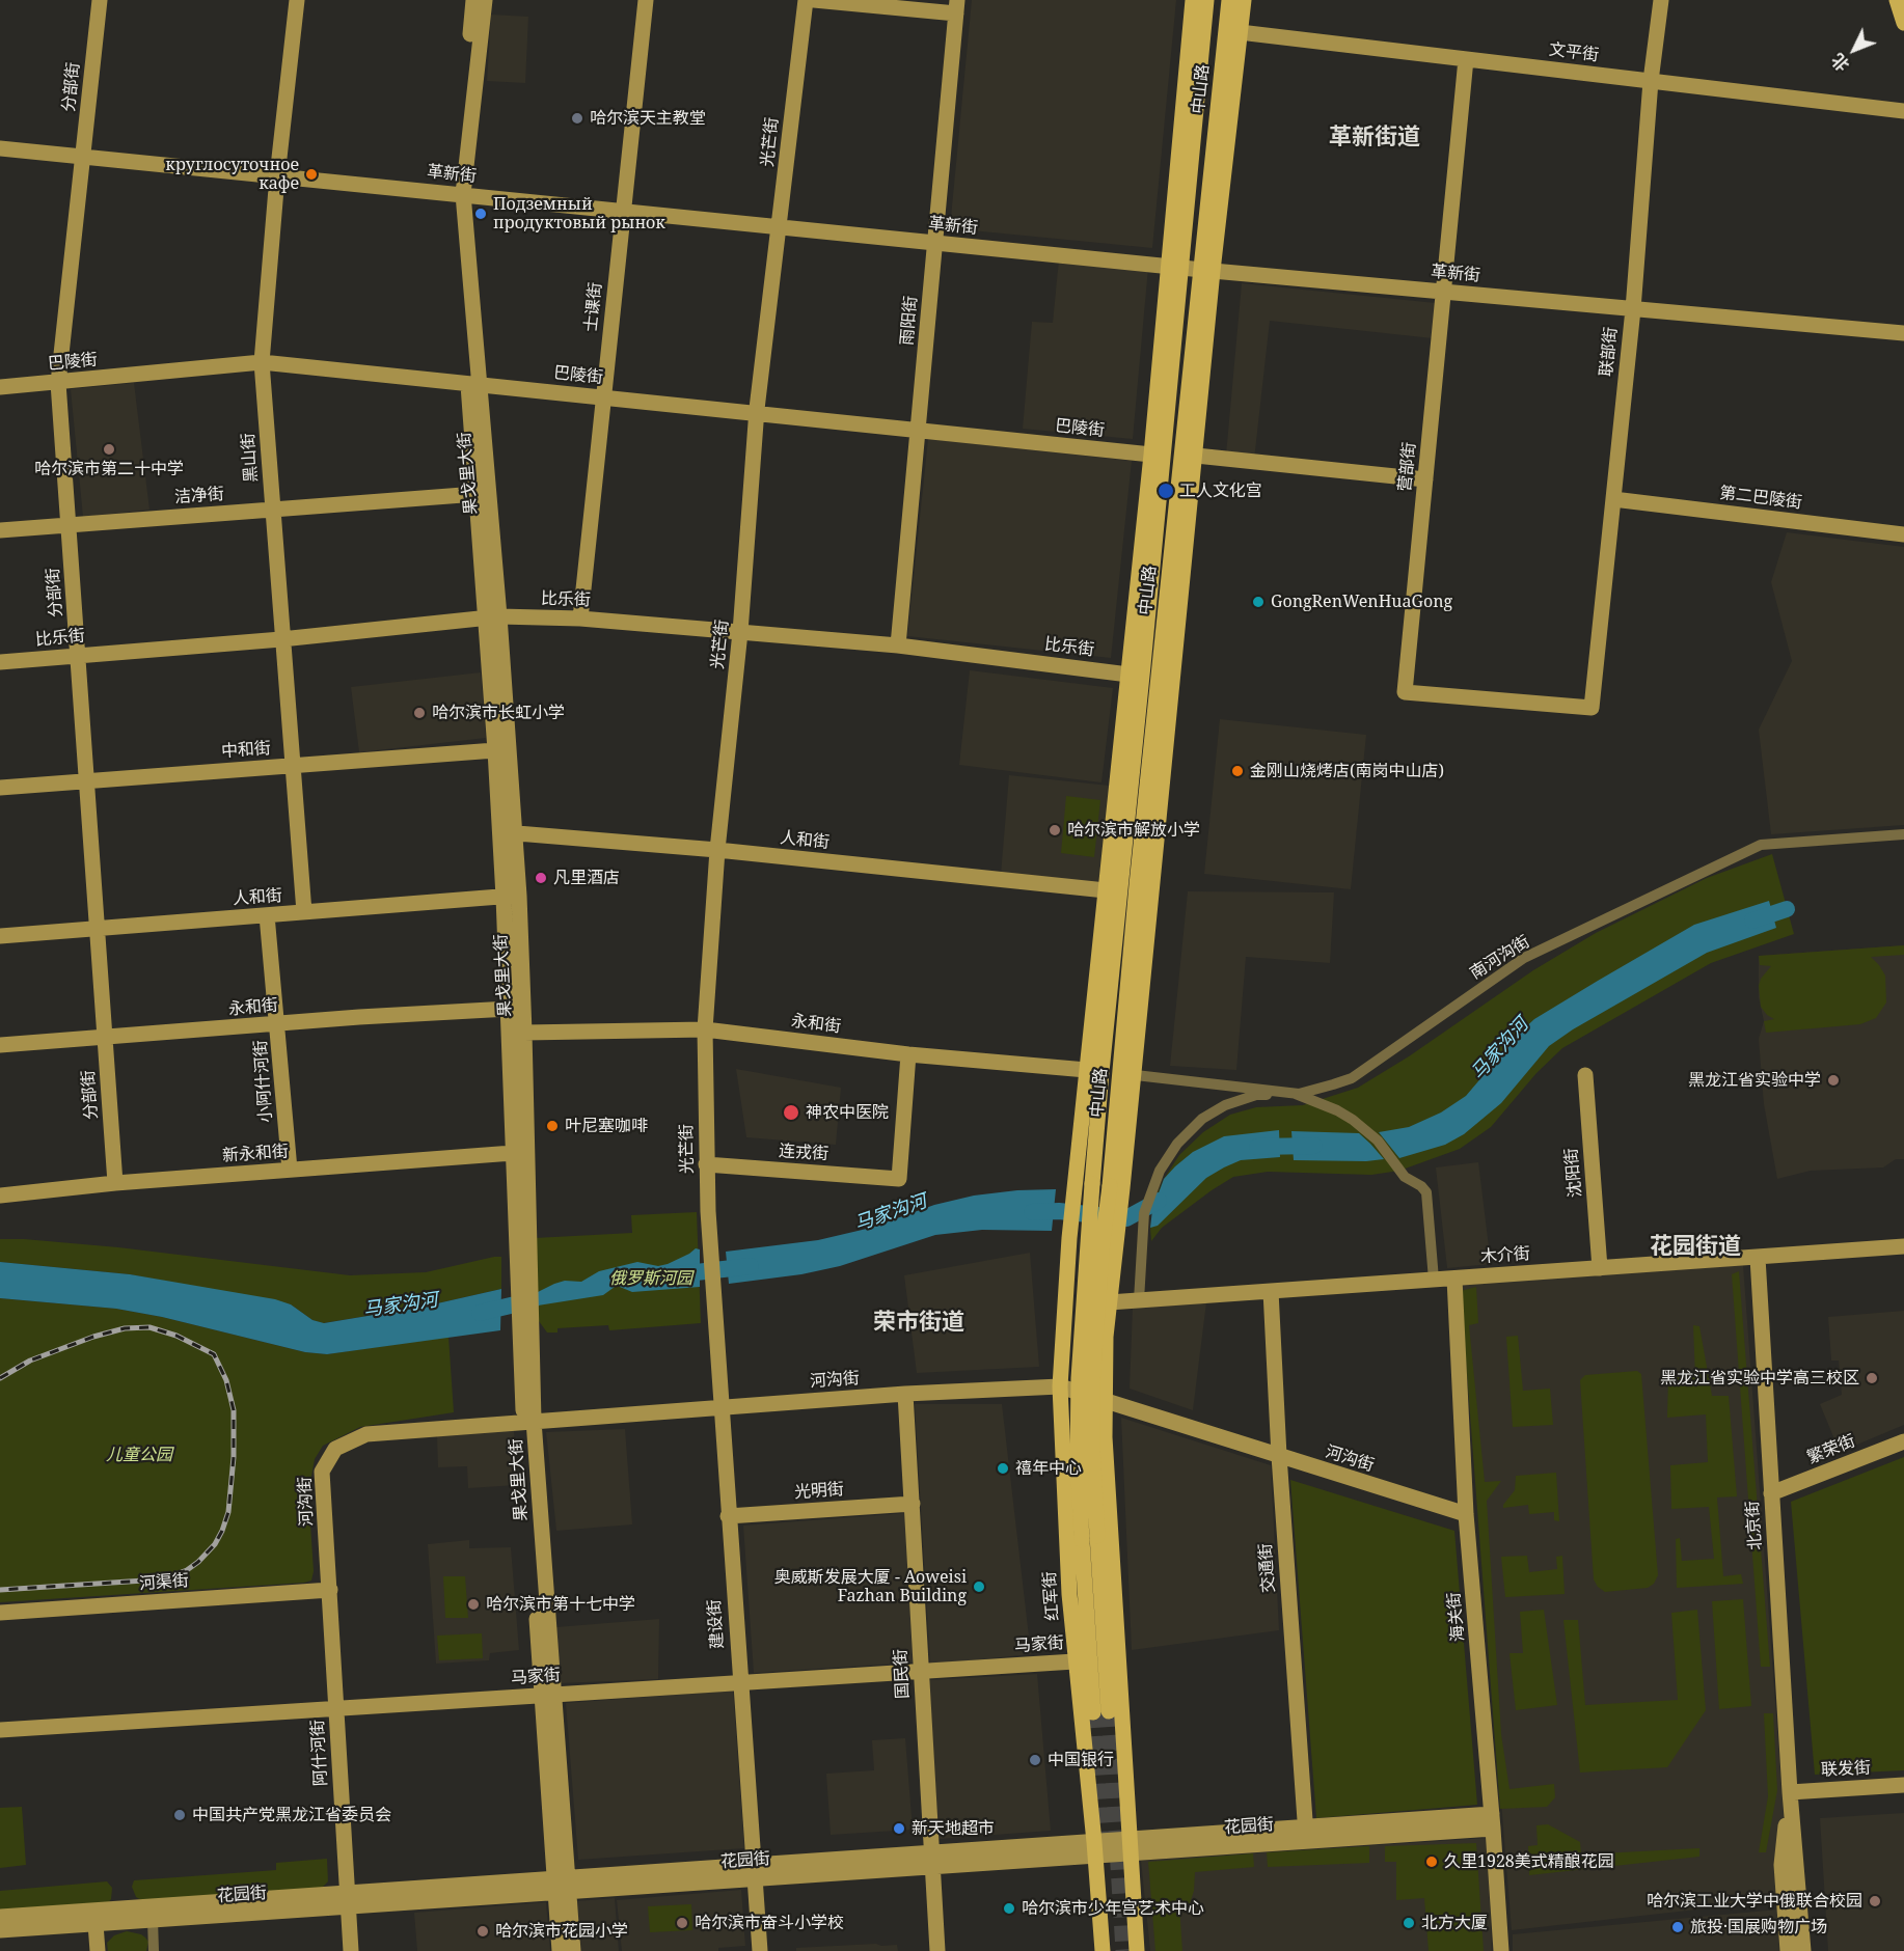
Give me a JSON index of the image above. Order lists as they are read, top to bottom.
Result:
{
  "streets": {
    "main road": ["中山路", "红军街"],
    "street": [
      "文平街",
      "分部街",
      "光芒街",
      "革新街",
      "士课街",
      "雨阳街",
      "联部街",
      "巴陵街",
      "黑山街",
      "营部街",
      "果戈里大街",
      "洁净街",
      "第二巴陵街",
      "比乐街",
      "中和街",
      "人和街",
      "南河沟街",
      "永和街",
      "小阿什河街",
      "连戎街",
      "新永和街",
      "沈阳街",
      "木介街",
      "河沟街",
      "繁荣街",
      "光明街",
      "北京街",
      "交通街",
      "河渠街",
      "海关街",
      "建设街",
      "马家街",
      "国民街",
      "阿什河街",
      "联发街",
      "花园街"
    ]
  },
  "crossings": [
    ["文平街", "联部街"],
    ["文平街", "营部街"],
    ["分部街", "革新街"],
    ["分部街", "巴陵街"],
    ["分部街", "洁净街"],
    ["分部街", "比乐街"],
    ["分部街", "中和街"],
    ["分部街", "人和街"],
    ["分部街", "永和街"],
    ["分部街", "新永和街"],
    ["中山路", "革新街"],
    ["中山路", "南河沟街"],
    ["中山路", "永和街"],
    ["中山路", "红军街"],
    ["光芒街", "革新街"],
    ["光芒街", "巴陵街"],
    ["光芒街", "比乐街"],
    ["光芒街", "人和街"],
    ["光芒街", "永和街"],
    ["光芒街", "连戎街"],
    ["光芒街", "建设街"],
    ["革新街", "士课街"],
    ["革新街", "雨阳街"],
    ["革新街", "联部街"],
    ["革新街", "黑山街"],
    ["革新街", "营部街"],
    ["革新街", "果戈里大街"],
    ["士课街", "巴陵街"],
    ["士课街", "比乐街"],
    ["雨阳街", "巴陵街"],
    ["雨阳街", "比乐街"],
    ["联部街", "营部街"],
    ["联部街", "第二巴陵街"],
    ["巴陵街", "黑山街"],
    ["巴陵街", "果戈里大街"],
    ["黑山街", "洁净街"],
    ["黑山街", "比乐街"],
    ["黑山街", "中和街"],
    ["黑山街", "人和街"],
    ["果戈里大街", "洁净街"],
    ["果戈里大街", "比乐街"],
    ["果戈里大街", "中和街"],
    ["果戈里大街", "人和街"],
    ["果戈里大街", "永和街"],
    ["果戈里大街", "新永和街"],
    ["果戈里大街", "河沟街"],
    ["果戈里大街", "马家街"],
    ["果戈里大街", "花园街"],
    ["人和街", "小阿什河街"],
    ["永和街", "小阿什河街"],
    ["永和街", "连戎街"],
    ["永和街", "红军街"],
    ["小阿什河街", "新永和街"],
    ["沈阳街", "木介街"],
    ["木介街", "北京街"],
    ["木介街", "交通街"],
    ["木介街", "海关街"],
    ["河沟街", "交通街"],
    ["河沟街", "河渠街"],
    ["河沟街", "红军街"],
    ["河沟街", "海关街"],
    ["河沟街", "建设街"],
    ["河沟街", "国民街"],
    ["河沟街", "阿什河街"],
    ["繁荣街", "北京街"],
    ["光明街", "建设街"],
    ["光明街", "国民街"],
    ["北京街", "联发街"],
    ["交通街", "花园街"],
    ["河渠街", "阿什河街"],
    ["红军街", "马家街"],
    ["红军街", "花园街"],
    ["海关街", "花园街"],
    ["建设街", "马家街"],
    ["建设街", "花园街"],
    ["马家街", "国民街"],
    ["马家街", "阿什河街"],
    ["国民街", "花园街"],
    ["阿什河街", "花园街"]
  ],
  "districts": ["革新街道", "花园街道", "荣市街道"],
  "water": ["马家沟河"],
  "parks": ["俄罗斯河园", "儿童公园"],
  "places": [
    "哈尔滨天主教堂",
    "круглосуточное кафе",
    "Подземный продуктовый рынок",
    "哈尔滨市第二十中学",
    "工人文化宫",
    "GongRenWenHuaGong",
    "哈尔滨市长虹小学",
    "金刚山烧烤店(南岗中山店)",
    "哈尔滨市解放小学",
    "凡里酒店",
    "黑龙江省实验中学",
    "神农中医院",
    "叶尼塞咖啡",
    "黑龙江省实验中学高三校区",
    "禧年中心",
    "奥威斯发展大厦 - Aoweisi Fazhan Building",
    "哈尔滨市第十七中学",
    "中国银行",
    "中国共产党黑龙江省委员会",
    "新天地超市",
    "久里1928美式精酿花园",
    "哈尔滨工业大学中俄联合校园",
    "哈尔滨市少年宫艺术中心",
    "哈尔滨市奋斗小学校",
    "北方大厦",
    "旅投·国展购物广场",
    "哈尔滨市花园小学"
  ],
  "north": "bottom left"
}
